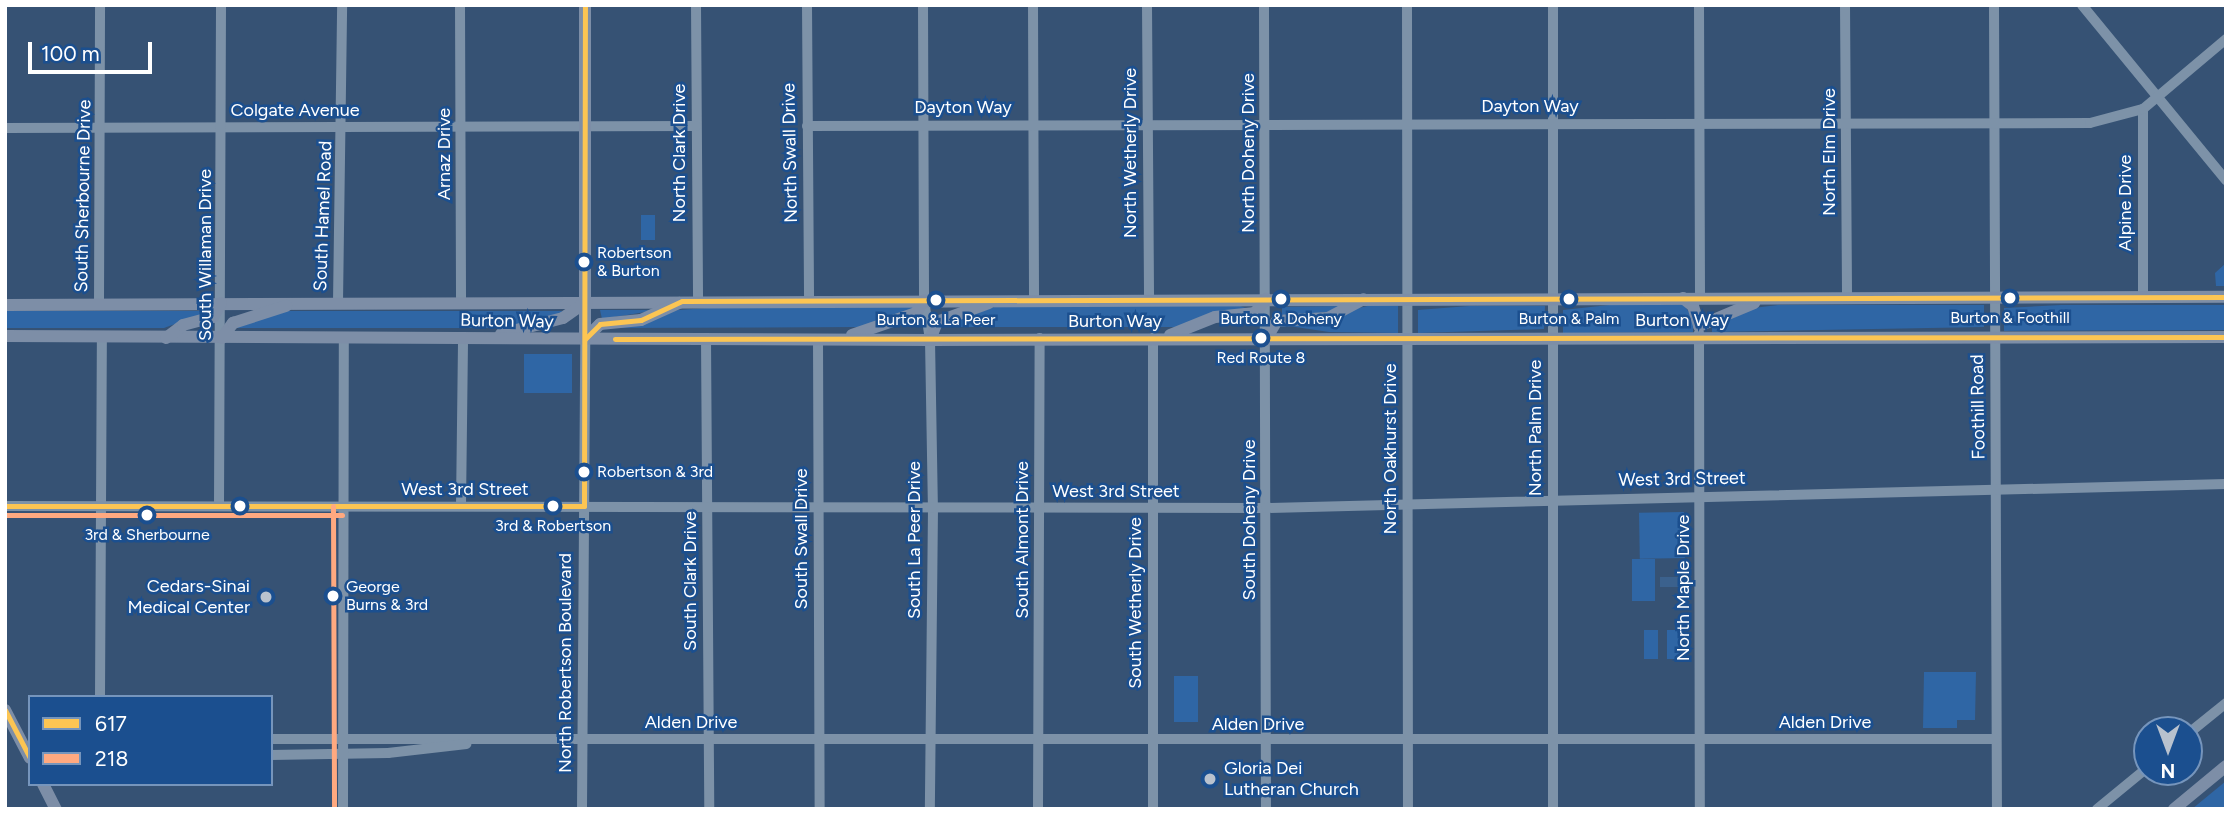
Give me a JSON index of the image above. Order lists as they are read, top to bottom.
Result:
{
  "streets": {
    "main road": ["Burton Way", "North Robertson Boulevard"],
    "street": [
      "Dayton Way",
      "Colgate Avenue",
      "North Elm Drive",
      "North Clark Drive",
      "North Swall Drive",
      "North Wetherly Drive",
      "North Doheny Drive",
      "Arnaz Drive",
      "South Sherbourne Drive",
      "Alpine Drive",
      "South Hamel Road",
      "South Willaman Drive",
      "Foothill Road",
      "North Palm Drive",
      "North Oakhurst Drive",
      "West 3rd Street",
      "South Doheny Drive",
      "South Swall Drive",
      "South La Peer Drive",
      "South Almont Drive",
      "South Clark Drive",
      "North Maple Drive",
      "South Wetherly Drive",
      "Alden Drive"
    ]
  },
  "crossings": [
    ["Dayton Way", "North Elm Drive"],
    ["Dayton Way", "North Swall Drive"],
    ["Dayton Way", "North Wetherly Drive"],
    ["Dayton Way", "North Doheny Drive"],
    ["Dayton Way", "Alpine Drive"],
    ["Dayton Way", "Foothill Road"],
    ["Dayton Way", "North Palm Drive"],
    ["Dayton Way", "North Oakhurst Drive"],
    ["Dayton Way", "South La Peer Drive"],
    ["Colgate Avenue", "Arnaz Drive"],
    ["Colgate Avenue", "South Sherbourne Drive"],
    ["Colgate Avenue", "South Hamel Road"],
    ["Colgate Avenue", "South Willaman Drive"],
    ["Colgate Avenue", "North Robertson Boulevard"],
    ["North Elm Drive", "Burton Way"],
    ["North Clark Drive", "Burton Way"],
    ["North Swall Drive", "Burton Way"],
    ["North Wetherly Drive", "Burton Way"],
    ["North Doheny Drive", "Burton Way"],
    ["North Doheny Drive", "South Doheny Drive"],
    ["Arnaz Drive", "Burton Way"],
    ["South Sherbourne Drive", "Burton Way"],
    ["Alpine Drive", "Burton Way"],
    ["South Hamel Road", "Burton Way"],
    ["South Willaman Drive", "Burton Way"],
    ["South Willaman Drive", "West 3rd Street"],
    ["Burton Way", "Foothill Road"],
    ["Burton Way", "North Palm Drive"],
    ["Burton Way", "North Oakhurst Drive"],
    ["Burton Way", "South Doheny Drive"],
    ["Burton Way", "South Swall Drive"],
    ["Burton Way", "South La Peer Drive"],
    ["Burton Way", "South Almont Drive"],
    ["Burton Way", "South Clark Drive"],
    ["Burton Way", "North Maple Drive"],
    ["Burton Way", "South Wetherly Drive"],
    ["Burton Way", "North Robertson Boulevard"],
    ["Foothill Road", "West 3rd Street"],
    ["Foothill Road", "Alden Drive"],
    ["North Palm Drive", "West 3rd Street"],
    ["North Palm Drive", "Alden Drive"],
    ["North Oakhurst Drive", "West 3rd Street"],
    ["North Oakhurst Drive", "Alden Drive"],
    ["West 3rd Street", "South Doheny Drive"],
    ["West 3rd Street", "South Swall Drive"],
    ["West 3rd Street", "South La Peer Drive"],
    ["West 3rd Street", "South Almont Drive"],
    ["West 3rd Street", "South Clark Drive"],
    ["West 3rd Street", "North Maple Drive"],
    ["West 3rd Street", "South Wetherly Drive"],
    ["West 3rd Street", "North Robertson Boulevard"],
    ["South Doheny Drive", "Alden Drive"],
    ["South Swall Drive", "Alden Drive"],
    ["South La Peer Drive", "Alden Drive"],
    ["South Almont Drive", "Alden Drive"],
    ["South Clark Drive", "Alden Drive"],
    ["North Maple Drive", "Alden Drive"],
    ["South Wetherly Drive", "Alden Drive"],
    ["North Robertson Boulevard", "Alden Drive"]
  ],
  "places": [
    "Robertson & Burton",
    "Burton & Foothill",
    "Burton & Doheny",
    "Burton & Palm",
    "Burton & La Peer",
    "Red Route 8",
    "Robertson & 3rd",
    "3rd & Robertson",
    "3rd & Sherbourne",
    "George Burns & 3rd",
    "Cedars-Sinai Medical Center",
    "Gloria Dei Lutheran Church"
  ],
  "lines": ["transit line 617", "transit line 218"],
  "legend": ["617", "218"],
  "scale_bar": "100 m",
  "north": "bottom"
}
